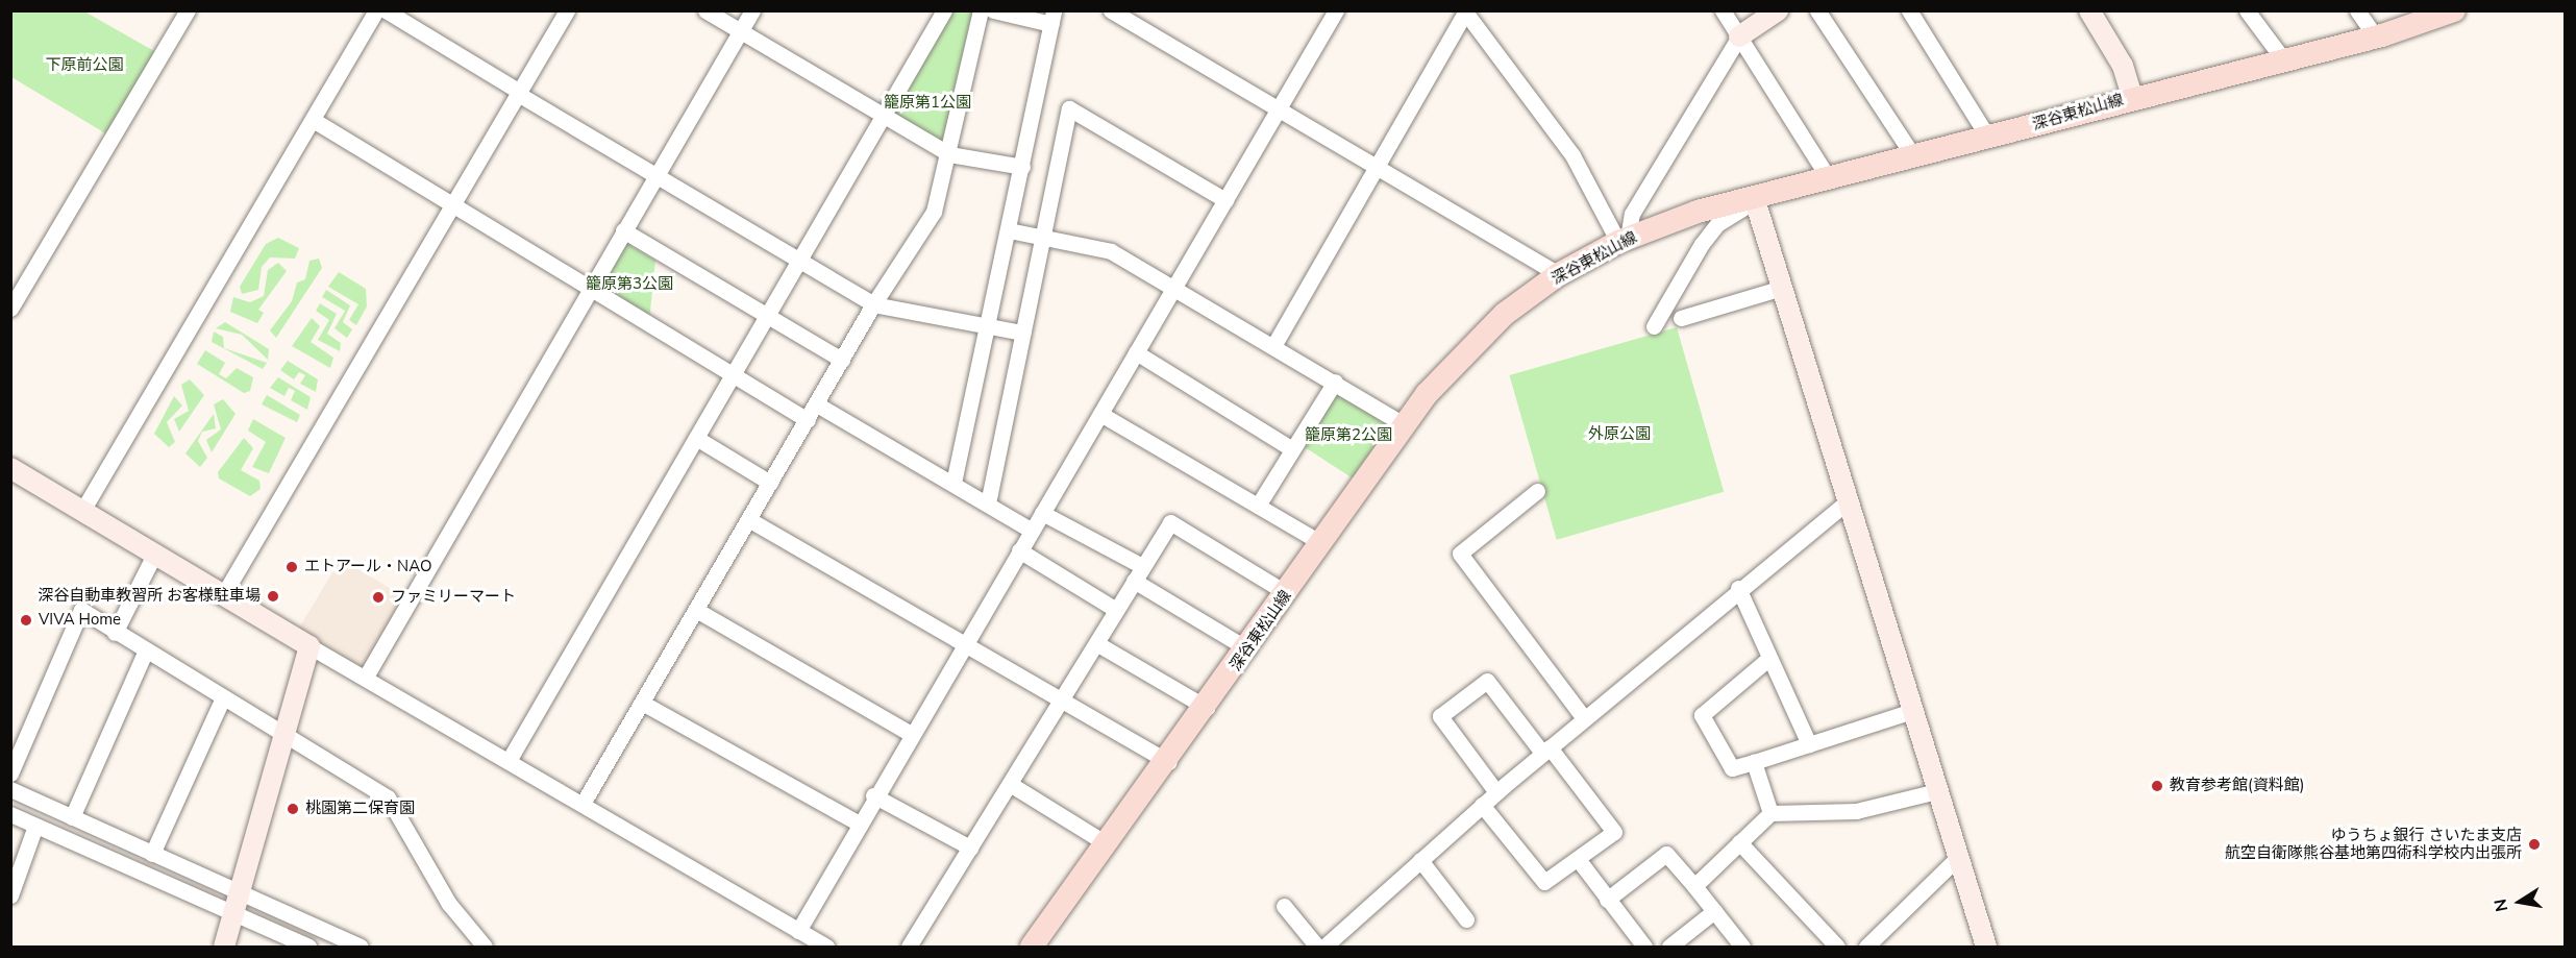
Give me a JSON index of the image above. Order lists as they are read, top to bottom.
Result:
{
  "streets": {
    "main road": ["深谷東松山線"]
  },
  "parks": [
    "下原前公園",
    "籠原第1公園",
    "籠原第3公園",
    "外原公園",
    "籠原第2公園"
  ],
  "places": [
    "エトアール・NAO",
    "深谷自動車教習所 お客様駐車場",
    "ファミリーマート",
    "VIVA Home",
    "教育参考館(資料館)",
    "桃園第二保育園",
    "ゆうちょ銀行 さいたま支店 航空自衛隊熊谷基地第四術科学校内出張所"
  ],
  "north": "left"
}
